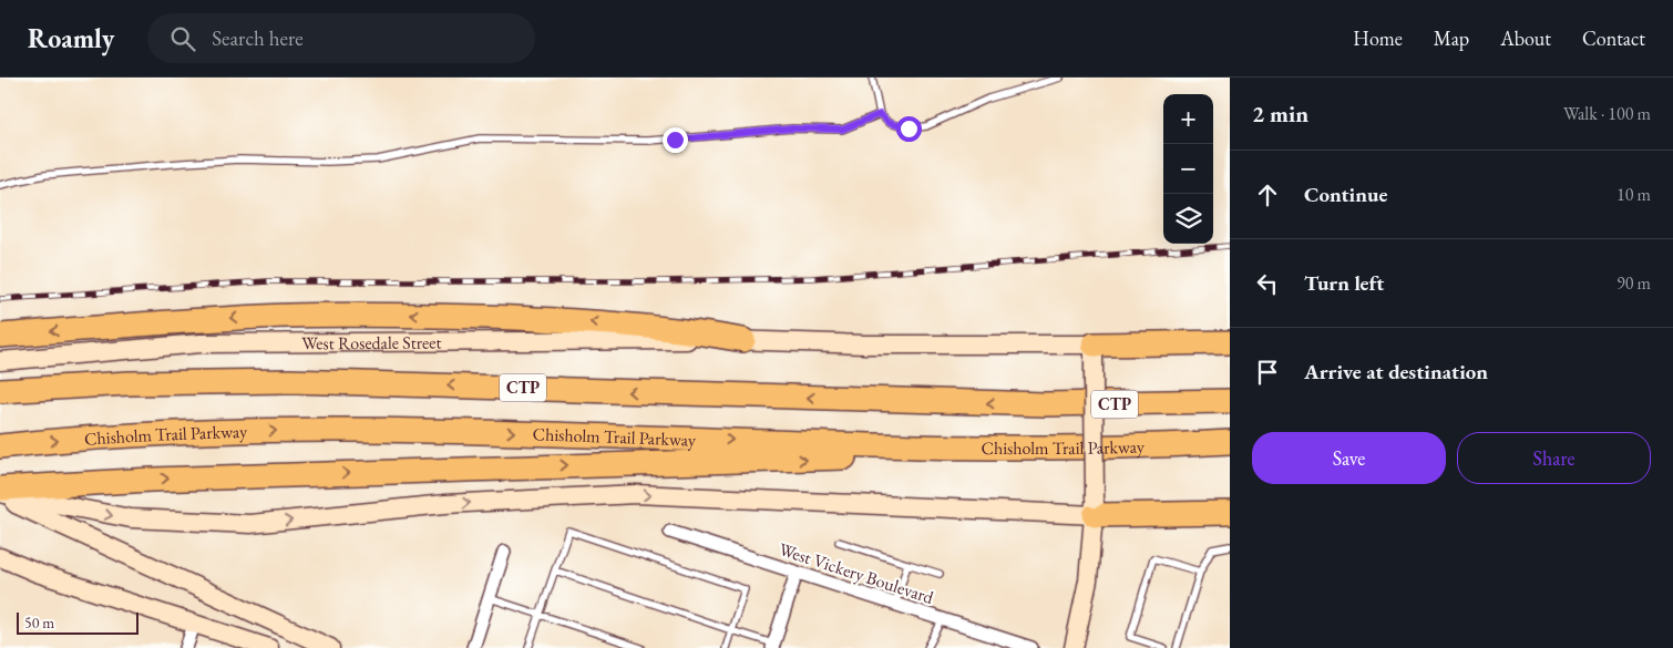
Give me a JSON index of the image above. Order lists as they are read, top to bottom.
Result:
{
  "streets": {
    "highway": ["CTP", "Chisholm Trail Parkway"],
    "main road": ["West Rosedale Street"],
    "street": ["West Vickery Boulevard"]
  },
  "scale_bar": "50 m",
  "page": {
    "header": "Roamly",
    "search": "Search here",
    "nav": [
      "Home",
      "Map",
      "About",
      "Contact"
    ],
    "heading": ["2 min", "Walk · 100 m"],
    "map_buttons": ["+", "−"],
    "list": [
      ["Continue", "10 m"],
      ["Turn left", "90 m"],
      "Arrive at destination"
    ],
    "buttons": ["Save", "Share"],
    "scale": "50 m"
  }
}
